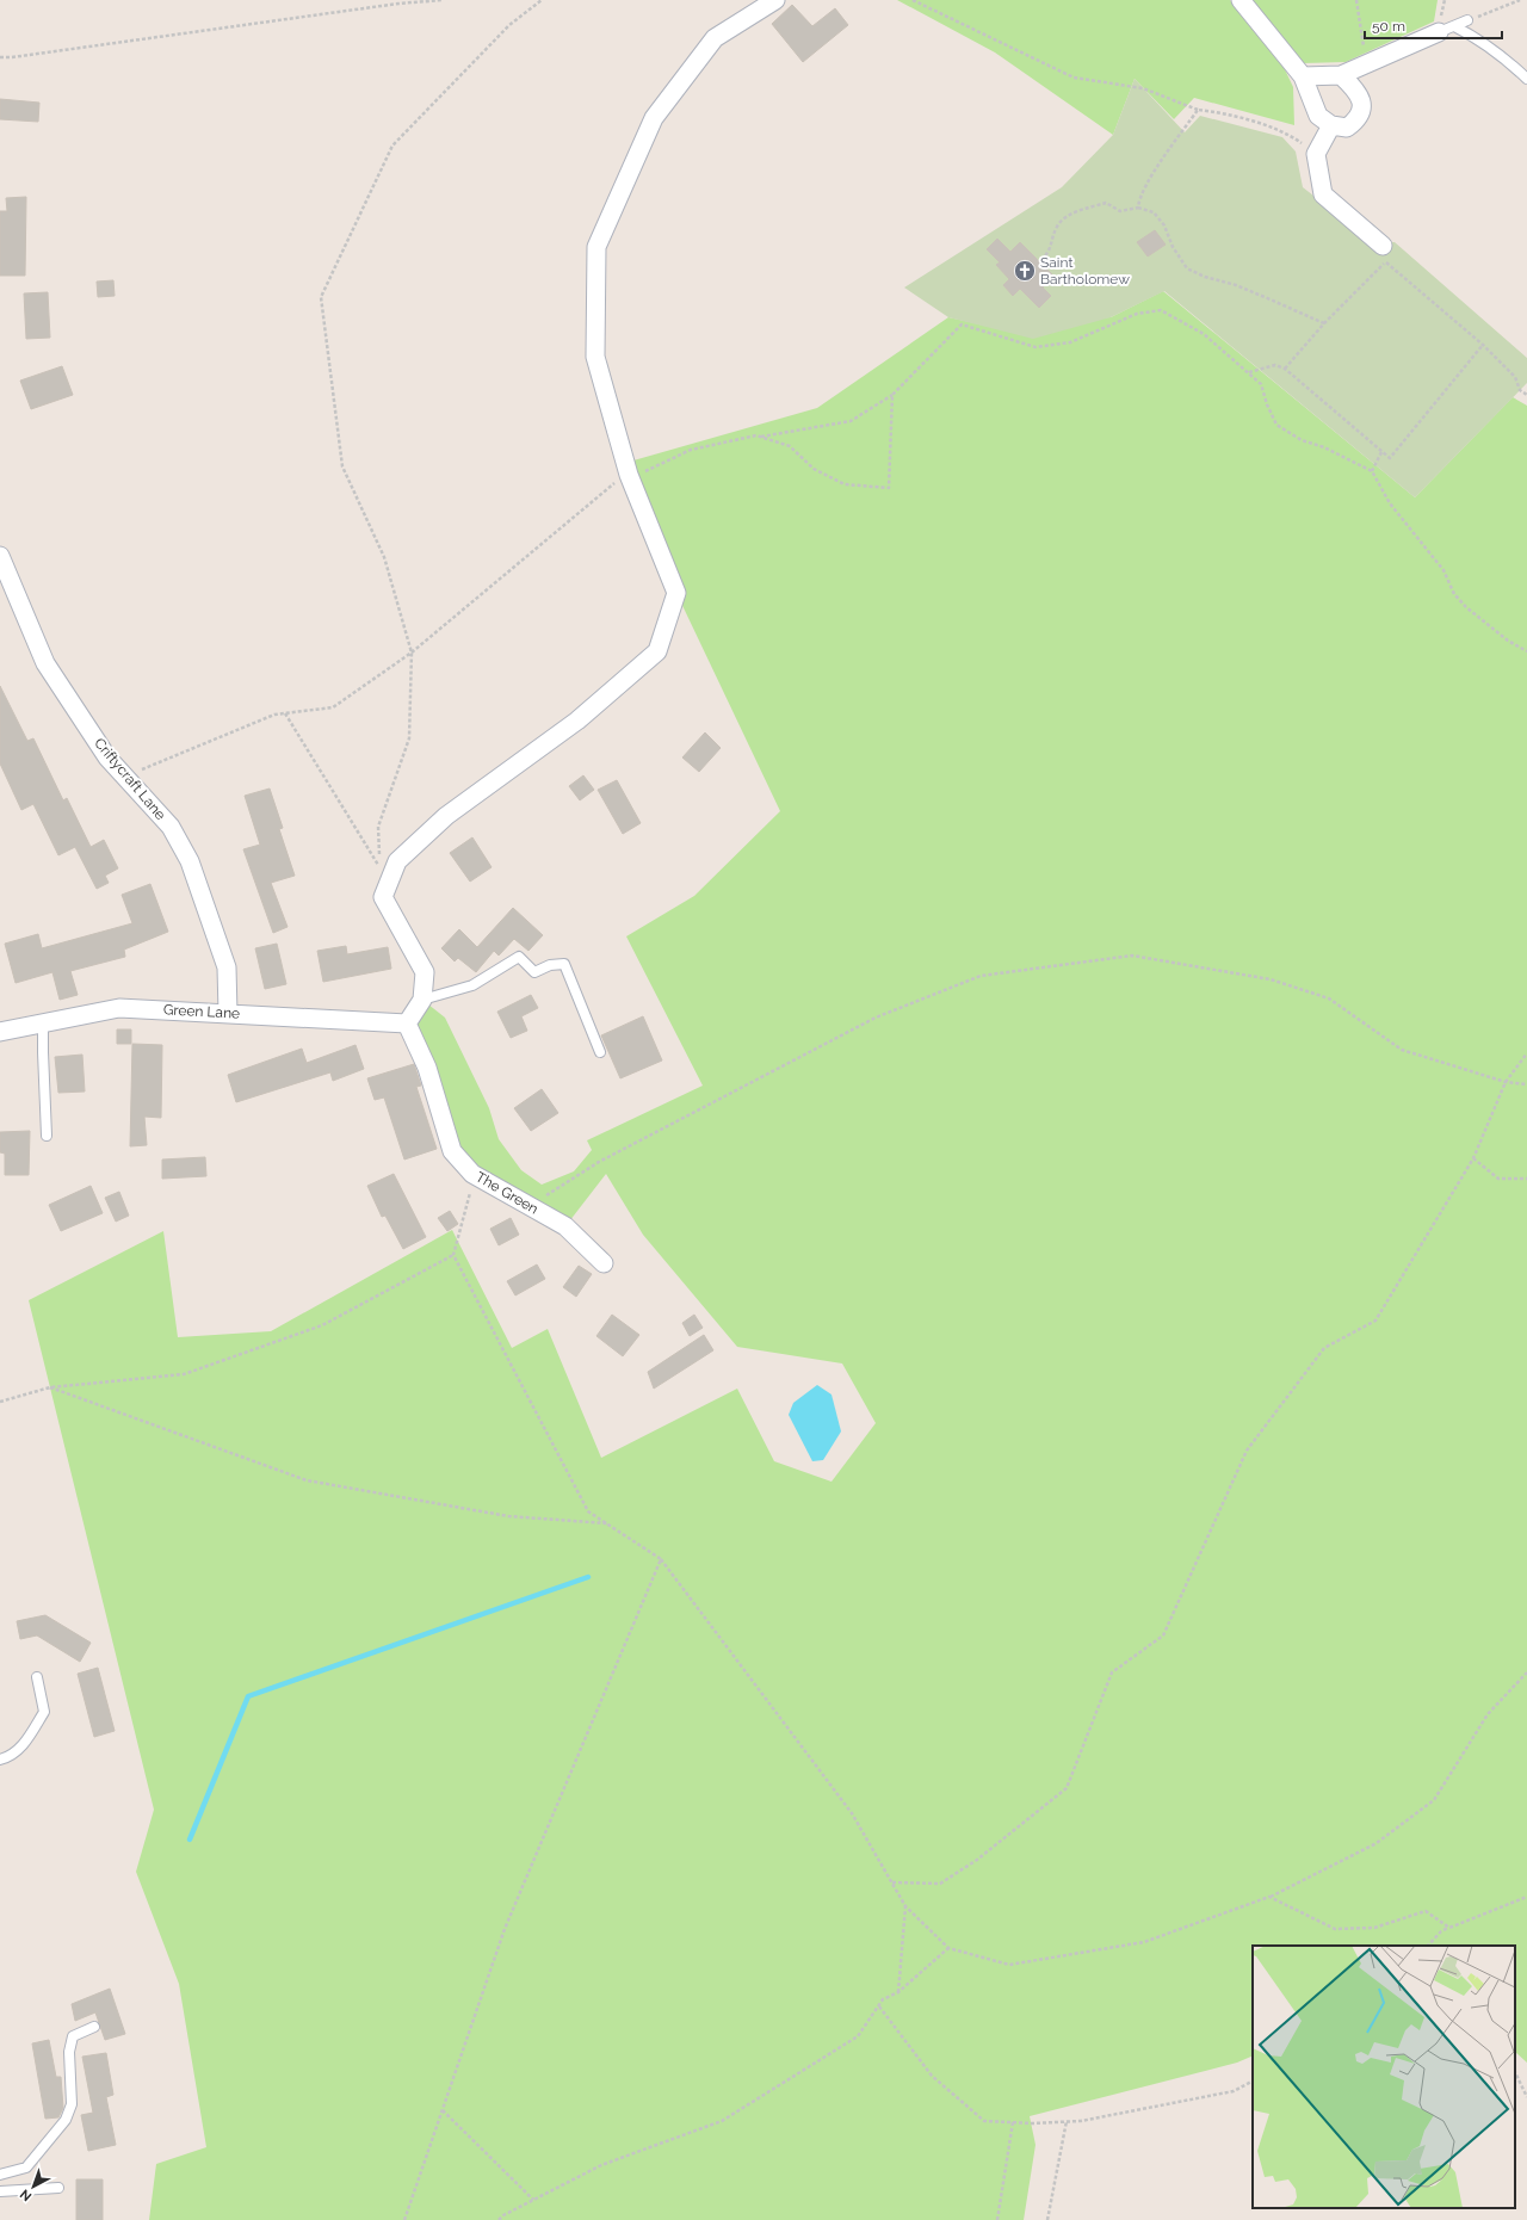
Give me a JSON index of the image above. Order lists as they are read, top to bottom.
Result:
{
  "streets": {
    "street": ["Criftycraft Lane", "Green Lane", "The Green"]
  },
  "crossings": [
    ["Criftycraft Lane", "Green Lane"],
    ["Green Lane", "The Green"]
  ],
  "places": {
    "church": ["Saint Bartholomew"]
  },
  "scale_bar": "50 m",
  "north": "bottom left"
}
